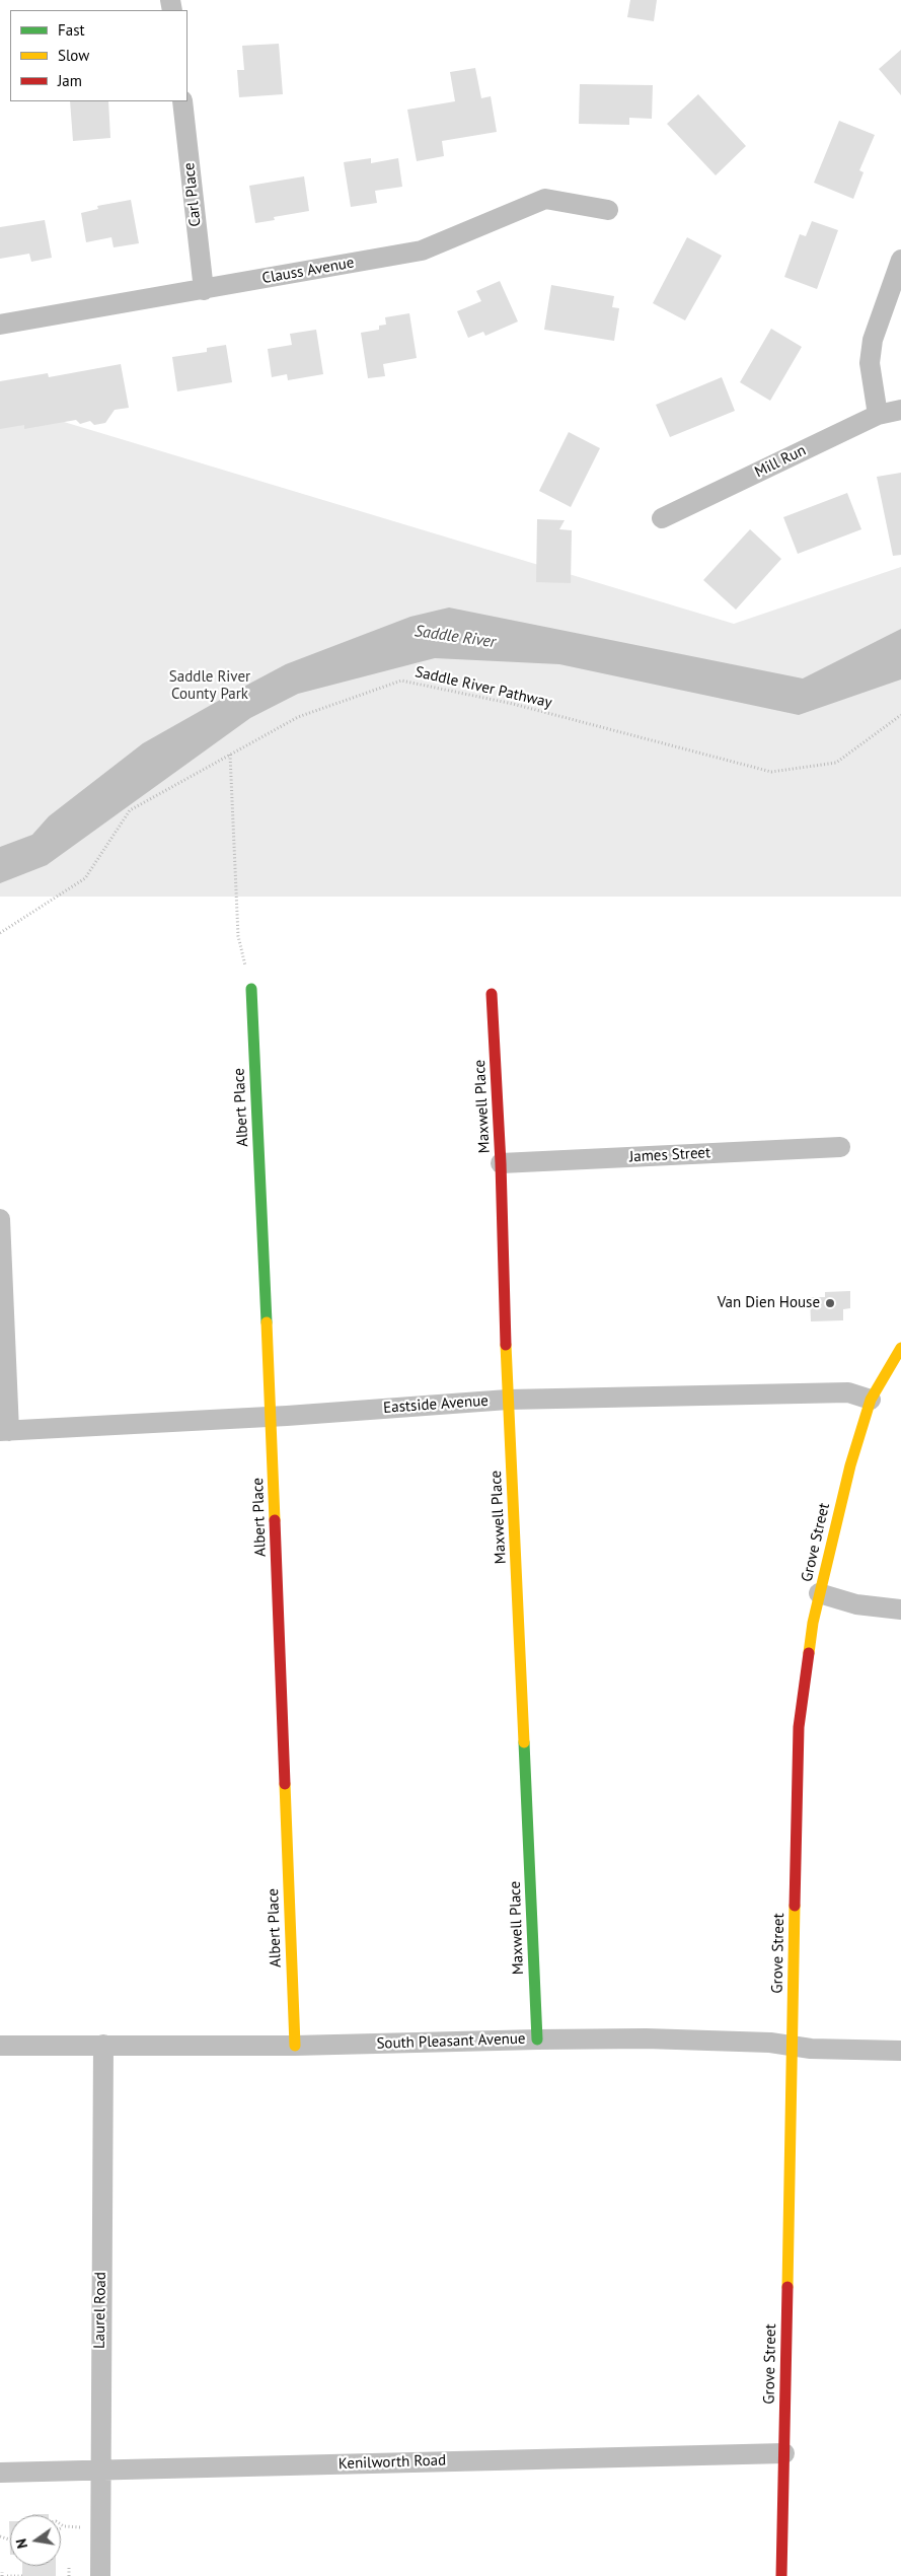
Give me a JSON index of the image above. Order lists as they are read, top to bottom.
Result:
{
  "streets": {
    "street": [
      "Carl Place",
      "Clauss Avenue",
      "Mill Run",
      "Maxwell Place",
      "Albert Place",
      "James Street",
      "Eastside Avenue",
      "Grove Street",
      "South Pleasant Avenue",
      "Laurel Road",
      "Kenilworth Road"
    ],
    "path": ["Saddle River Pathway"]
  },
  "crossings": [
    ["Carl Place", "Clauss Avenue"],
    ["Maxwell Place", "James Street"],
    ["Maxwell Place", "Eastside Avenue"],
    ["Maxwell Place", "South Pleasant Avenue"],
    ["Albert Place", "Eastside Avenue"],
    ["Albert Place", "South Pleasant Avenue"],
    ["Eastside Avenue", "Grove Street"],
    ["Grove Street", "South Pleasant Avenue"],
    ["Grove Street", "Kenilworth Road"],
    ["South Pleasant Avenue", "Laurel Road"],
    ["Laurel Road", "Kenilworth Road"]
  ],
  "water": ["Saddle River"],
  "parks": ["Saddle River County Park"],
  "places": ["Van Dien House"],
  "legend": ["Fast", "Slow", "Jam"],
  "north": "left"
}
